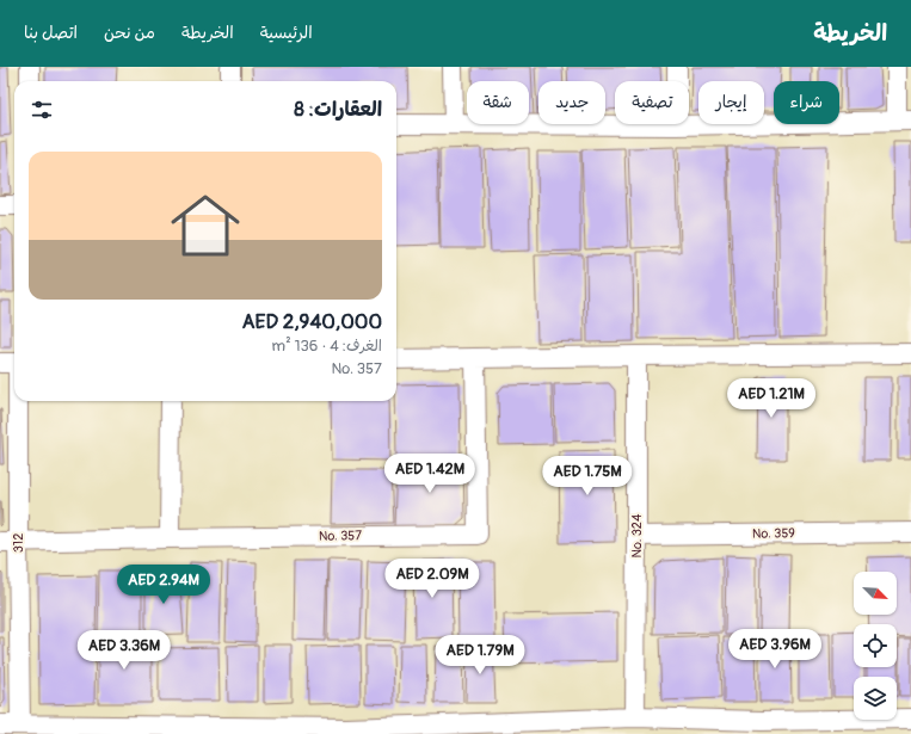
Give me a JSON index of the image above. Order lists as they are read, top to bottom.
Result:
{
  "streets": {
    "street": [
      "No. 359",
      "No. 357",
      "No. 324",
      "312"
    ]
  },
  "crossings": [
    ["No. 359", "No. 324"]
  ],
  "north": "bottom right",
  "page": {
    "header": "الخريطة",
    "nav": [
      "الرئيسية",
      "الخريطة",
      "من نحن",
      "اتصل بنا"
    ],
    "chip": [
      "شراء",
      "إيجار",
      "تصفية",
      "جديد",
      "شقة"
    ],
    "heading": "العقارات: 8",
    "list": [
      {
        "name": "AED 2,940,000",
        "note": "الغرف: 4 · 136 m² · No. 357"
      }
    ],
    "price": [
      "AED 1.21M",
      "AED 1.42M",
      "AED 1.75M",
      "AED 2.09M",
      "AED 2.94M",
      "AED 3.96M",
      "AED 3.36M",
      "AED 1.79M"
    ]
  }
}
